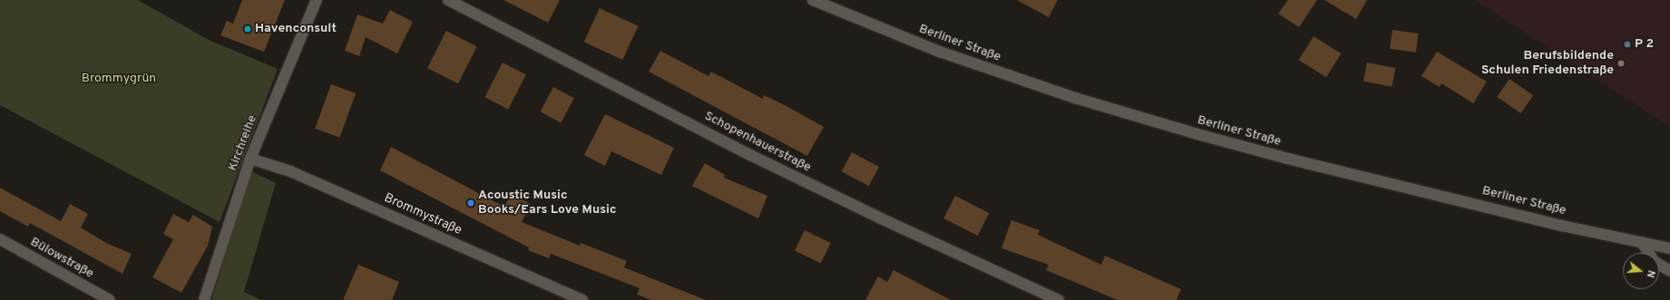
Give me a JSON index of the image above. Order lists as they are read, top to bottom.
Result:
{
  "streets": {
    "street": [
      "Berliner Straße",
      "Schopenhauerstraße",
      "Kirchreihe",
      "Brommystraße",
      "Bülowstraße"
    ]
  },
  "crossings": [
    ["Kirchreihe", "Brommystraße"]
  ],
  "parks": ["Brommygrün"],
  "places": [
    "Havenconsult",
    "P 2",
    "Berufsbildende Schulen Friedenstraße",
    "Acoustic Music Books/Ears Love Music"
  ],
  "north": "right"
}
